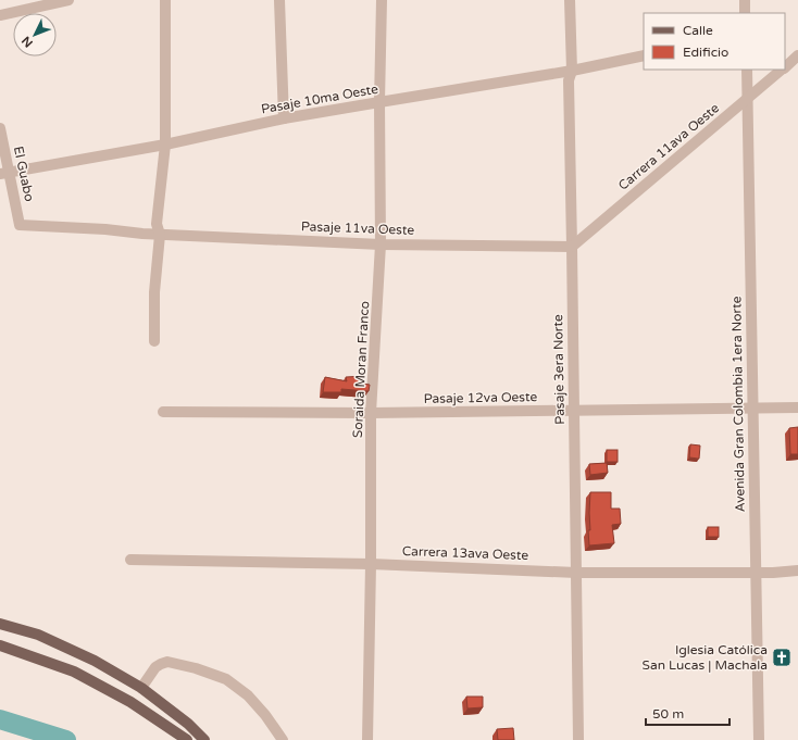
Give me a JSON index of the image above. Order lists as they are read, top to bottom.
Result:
{
  "streets": {
    "street": [
      "Pasaje 10ma Oeste",
      "Carrera 11ava Oeste",
      "El Guabo",
      "Pasaje 11va Oeste",
      "Soraida Moran Franco",
      "Pasaje 3era Norte",
      "Pasaje 12va Oeste",
      "Avenida Gran Colombia 1era Norte",
      "Carrera 13ava Oeste"
    ]
  },
  "crossings": [
    ["Pasaje 10ma Oeste", "El Guabo"],
    ["Pasaje 10ma Oeste", "Soraida Moran Franco"],
    ["Pasaje 10ma Oeste", "Pasaje 3era Norte"],
    ["Carrera 11ava Oeste", "Pasaje 11va Oeste"],
    ["Carrera 11ava Oeste", "Pasaje 3era Norte"],
    ["Carrera 11ava Oeste", "Avenida Gran Colombia 1era Norte"],
    ["El Guabo", "Pasaje 11va Oeste"],
    ["Pasaje 11va Oeste", "Soraida Moran Franco"],
    ["Pasaje 11va Oeste", "Pasaje 3era Norte"],
    ["Soraida Moran Franco", "Pasaje 12va Oeste"],
    ["Soraida Moran Franco", "Carrera 13ava Oeste"],
    ["Pasaje 3era Norte", "Pasaje 12va Oeste"],
    ["Pasaje 3era Norte", "Carrera 13ava Oeste"],
    ["Pasaje 12va Oeste", "Avenida Gran Colombia 1era Norte"],
    ["Avenida Gran Colombia 1era Norte", "Carrera 13ava Oeste"]
  ],
  "places": {
    "church": ["Iglesia Católica San Lucas | Machala"]
  },
  "legend": ["Calle", "Edificio"],
  "scale_bar": "50 m",
  "north": "bottom left"
}
